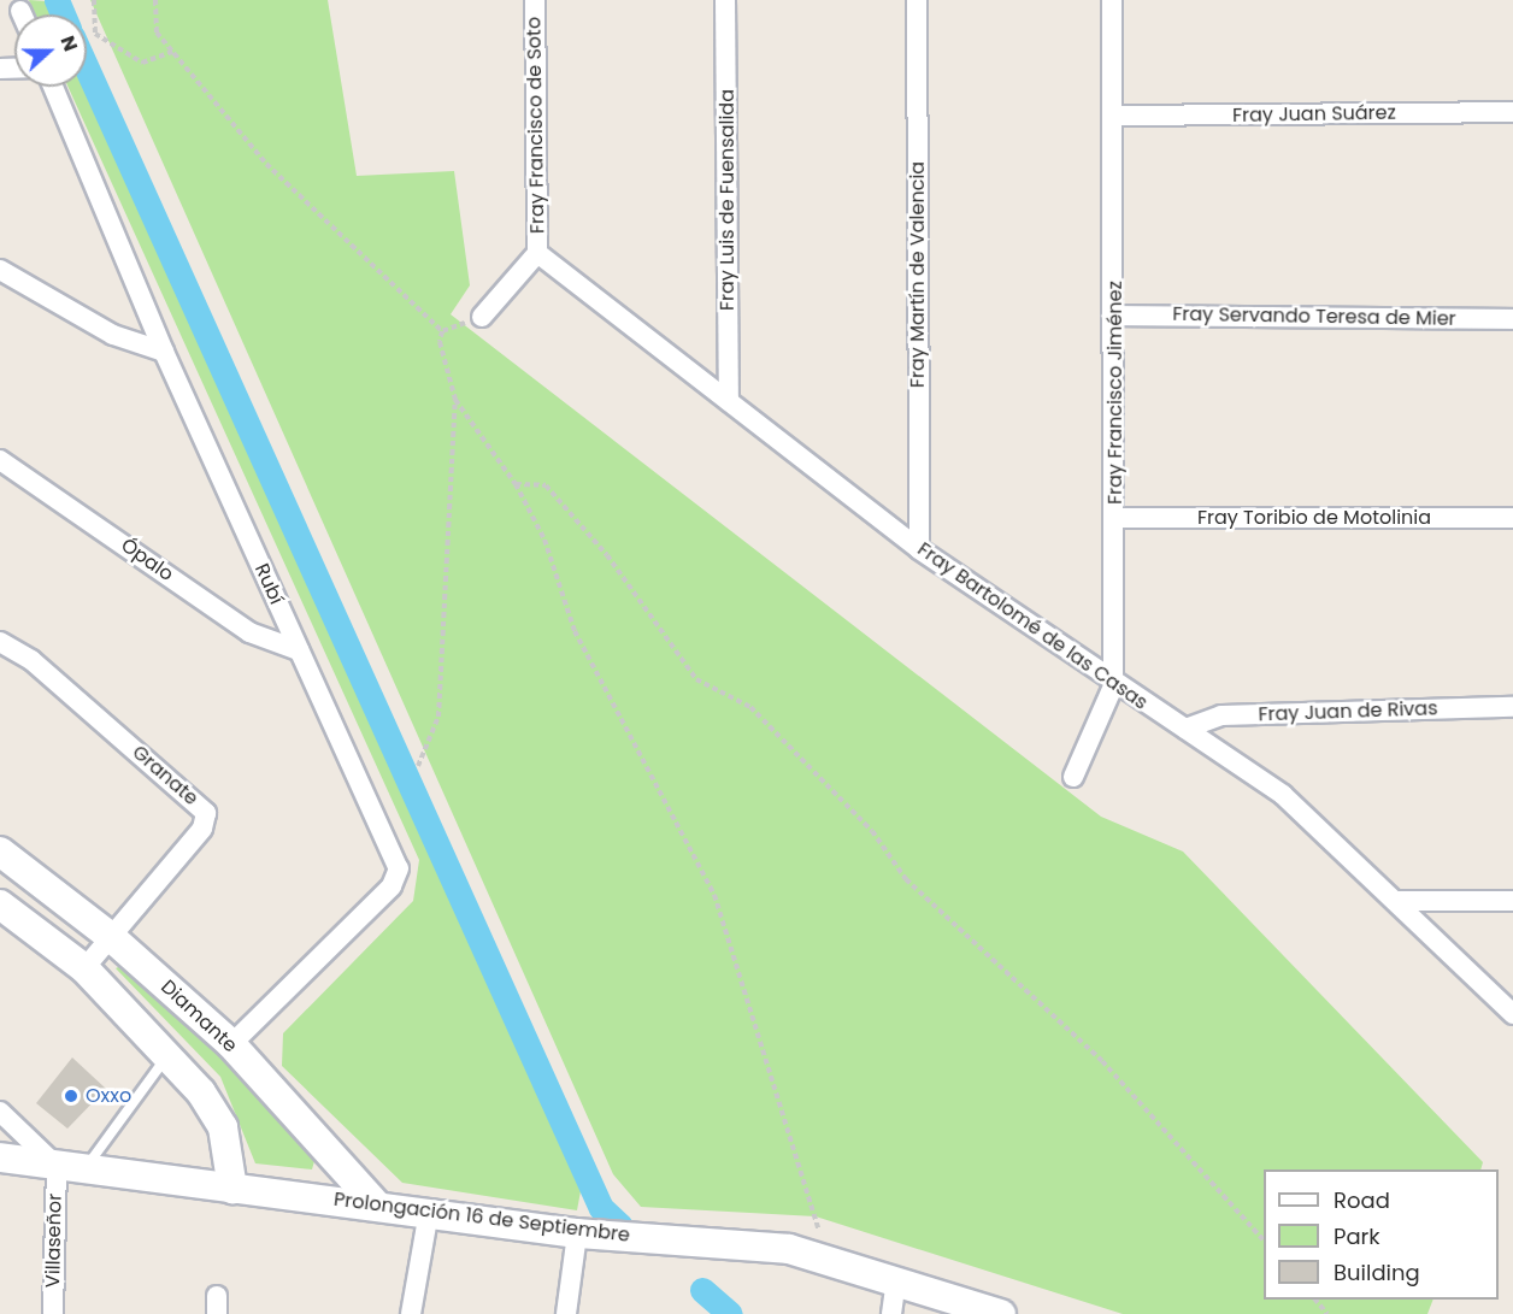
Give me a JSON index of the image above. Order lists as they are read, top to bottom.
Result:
{
  "streets": {
    "street": [
      "Fray Juan Suárez",
      "Fray Francisco de Soto",
      "Fray Luis de Fuensalida",
      "Fray Martín de Valencia",
      "Fray Servando Teresa de Mier",
      "Fray Francisco Jiménez",
      "Fray Toribio de Motolinia",
      "Ópalo",
      "Rubí",
      "Fray Bartolomé de las Casas",
      "Fray Juan de Rivas",
      "Granate",
      "Diamante",
      "Prolongación 16 de Septiembre",
      "Villaseñor"
    ]
  },
  "crossings": [
    ["Fray Juan Suárez", "Fray Francisco Jiménez"],
    ["Fray Francisco de Soto", "Fray Bartolomé de las Casas"],
    ["Fray Luis de Fuensalida", "Fray Bartolomé de las Casas"],
    ["Fray Martín de Valencia", "Fray Bartolomé de las Casas"],
    ["Fray Servando Teresa de Mier", "Fray Francisco Jiménez"],
    ["Fray Francisco Jiménez", "Fray Toribio de Motolinia"],
    ["Fray Francisco Jiménez", "Fray Bartolomé de las Casas"],
    ["Ópalo", "Rubí"],
    ["Rubí", "Diamante"],
    ["Fray Bartolomé de las Casas", "Fray Juan de Rivas"],
    ["Granate", "Diamante"],
    ["Diamante", "Prolongación 16 de Septiembre"],
    ["Prolongación 16 de Septiembre", "Villaseñor"]
  ],
  "places": ["Oxxo"],
  "legend": ["Road", "Park", "Building"],
  "north": "right"
}
